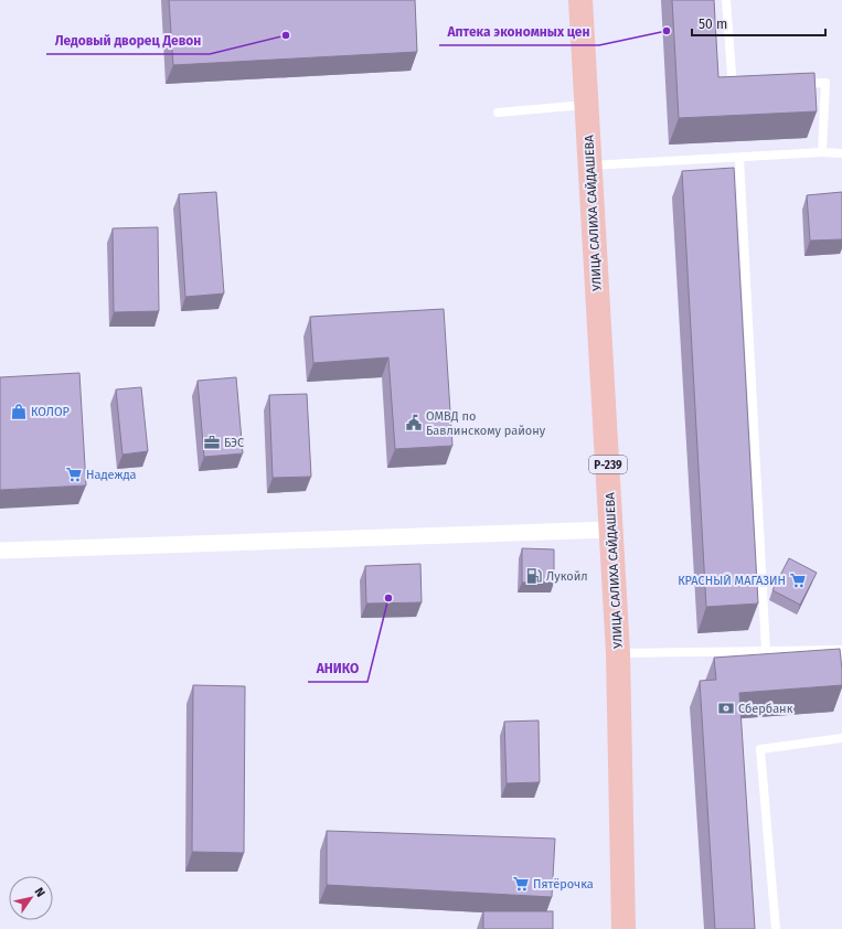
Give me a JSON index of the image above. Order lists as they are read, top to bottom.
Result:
{
  "streets": {
    "highway": ["УЛИЦА САЛИХА САЙДАШЕВА", "Р-239"]
  },
  "places": {
    "other": ["Аптека экономных цен", "Ледовый дворец Девон", "АНИКО"],
    "shop": ["КОЛОР"],
    "public building": ["ОМВД по Бавлинскому району"],
    "office": ["БЭС"],
    "supermarket": ["Надежда", "КРАСНЫЙ МАГАЗИН", "Пятёрочка"],
    "fuel station": ["Лукойл"],
    "bank": ["Сбербанк"]
  },
  "scale_bar": "50 m",
  "north": "top right"
}
